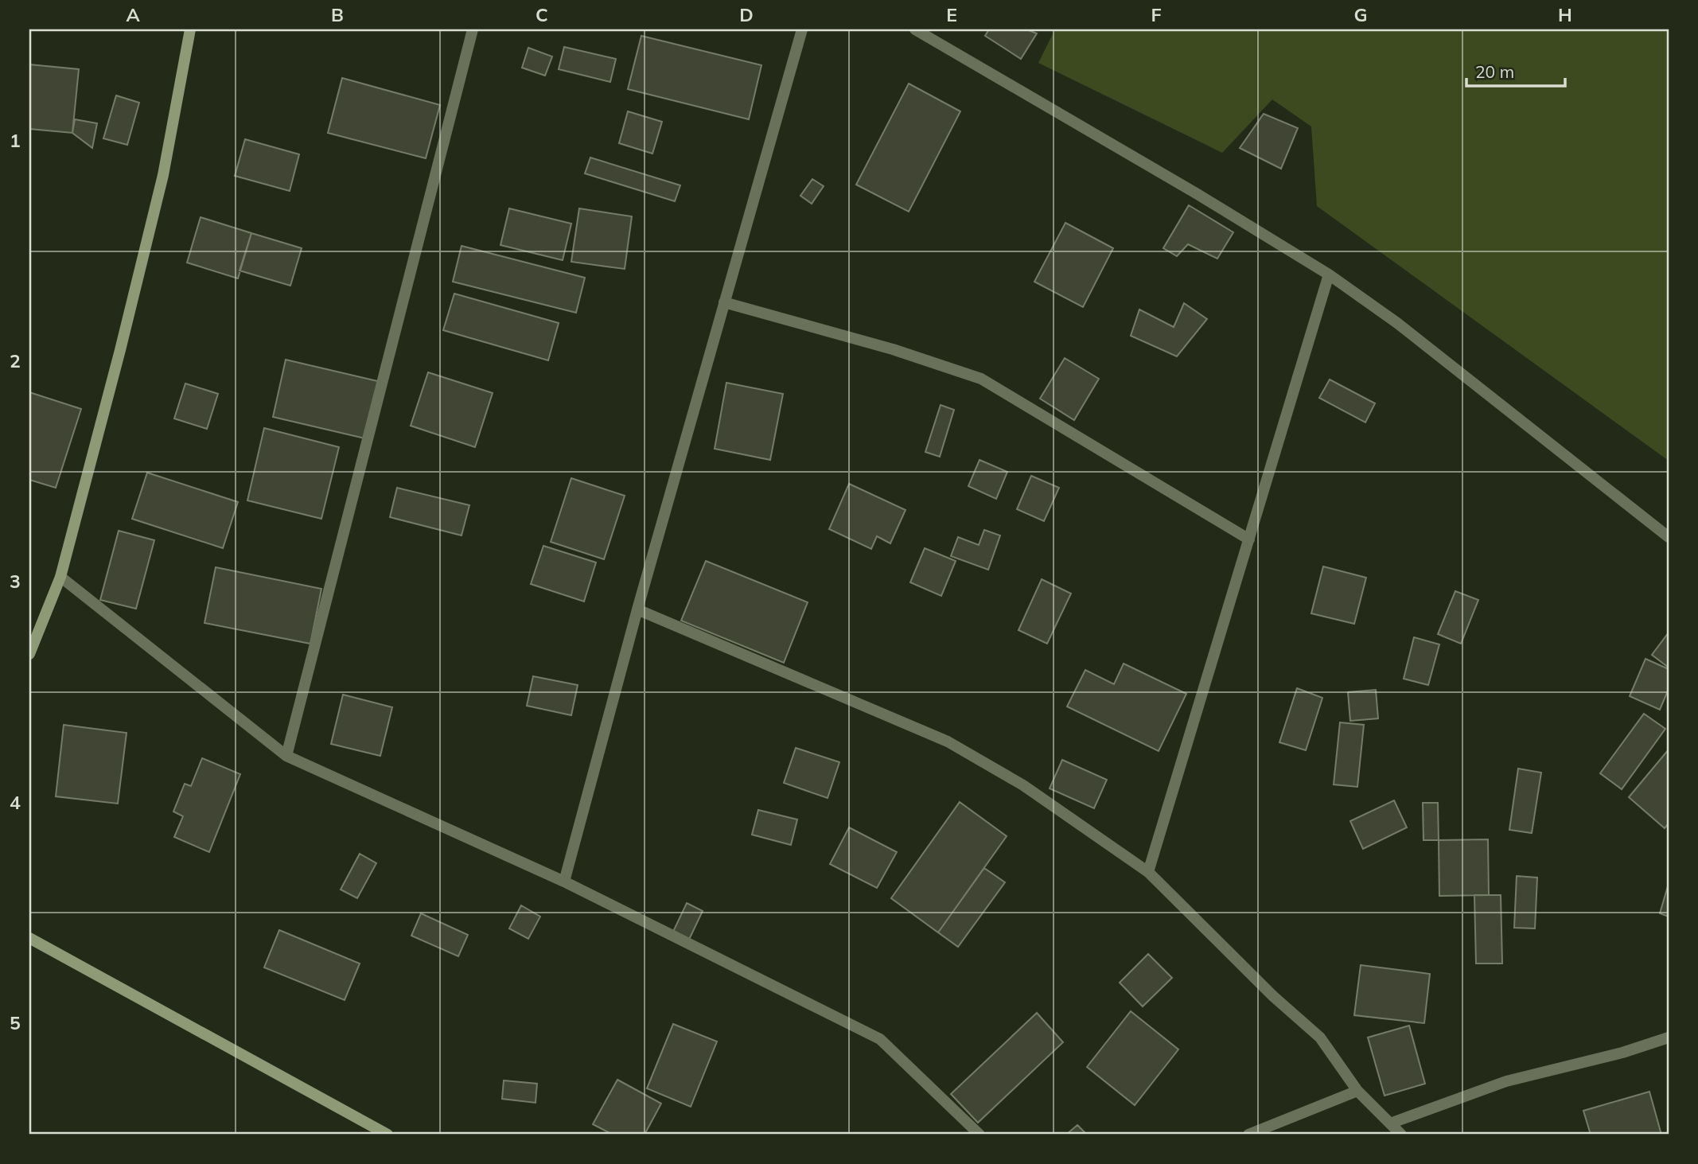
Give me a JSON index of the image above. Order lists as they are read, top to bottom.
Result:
{
  "scale_bar": "20 m",
  "grid": {
    "columns": [
      "A",
      "B",
      "C",
      "D",
      "E",
      "F",
      "G",
      "H"
    ],
    "rows": [
      "1",
      "2",
      "3",
      "4",
      "5"
    ]
  }
}
